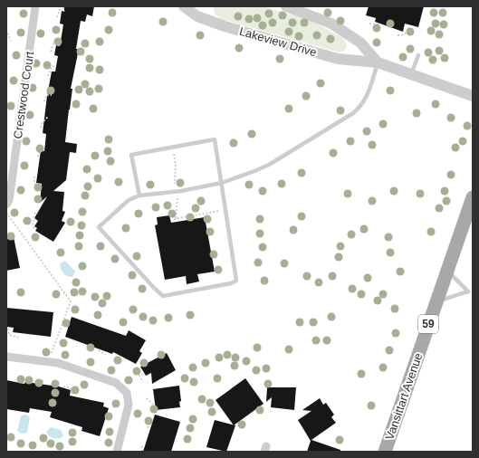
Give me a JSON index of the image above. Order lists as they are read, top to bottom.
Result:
{
  "streets": {
    "main road": ["59", "Vansittart Avenue"],
    "street": ["Lakeview Drive", "Crestwood Court"]
  }
}
